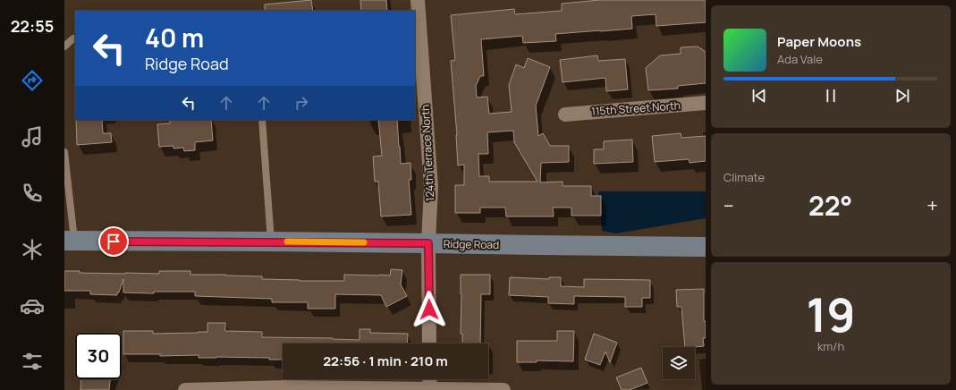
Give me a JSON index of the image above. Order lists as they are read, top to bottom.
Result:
{
  "streets": {
    "street": ["115th Street North", "124th Terrace North", "Ridge Road"]
  },
  "crossings": [
    ["124th Terrace North", "Ridge Road"]
  ],
  "page": {
    "tabs": "22:55",
    "turn": ["40 m", "Ridge Road"],
    "song": ["Paper Moons", "Ada Vale"],
    "tile": [
      "Climate",
      ["19", "km/h"]
    ],
    "heat": ["−", "22°", "+"],
    "limit": "30",
    "trip": "22:56 · 1 min · 210 m"
  }
}
